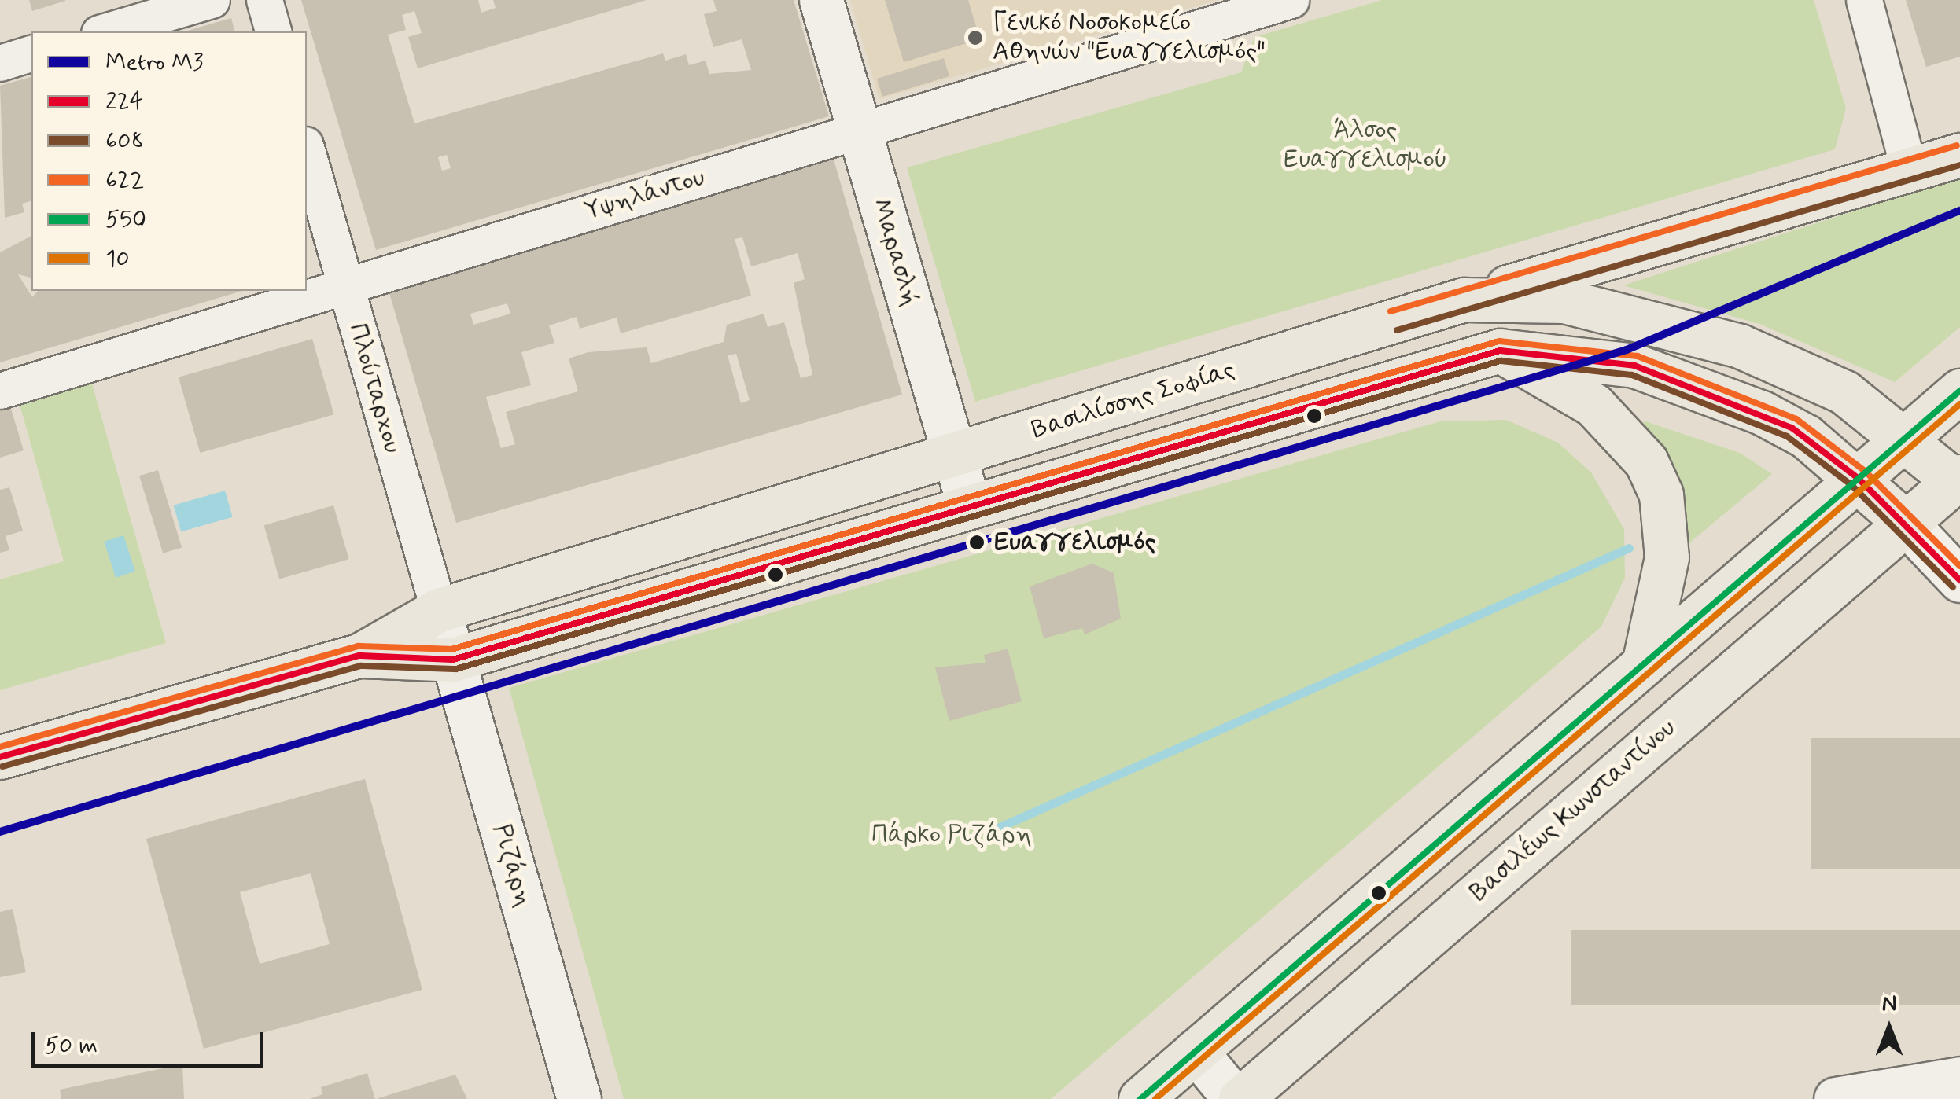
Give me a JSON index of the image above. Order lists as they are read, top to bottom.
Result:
{
  "streets": {
    "main road": ["Βασιλίσσης Σοφίας", "Βασιλέως Κωνσταντίνου"],
    "street": [
      "Υψηλάντου",
      "Μαρασλή",
      "Πλούταρχου",
      "Ριζάρη"
    ]
  },
  "crossings": [
    ["Υψηλάντου", "Μαρασλή"],
    ["Υψηλάντου", "Πλούταρχου"],
    ["Μαρασλή", "Βασιλίσσης Σοφίας"],
    ["Πλούταρχου", "Βασιλίσσης Σοφίας"],
    ["Πλούταρχου", "Ριζάρη"],
    ["Βασιλίσσης Σοφίας", "Βασιλέως Κωνσταντίνου"],
    ["Βασιλίσσης Σοφίας", "Ριζάρη"]
  ],
  "parks": ["Άλσος Ευαγγελισμού", "Πάρκο Ριζάρη"],
  "places": ["Γενικό Νοσοκομείο Αθηνών \"Ευαγγελισμός\"", "Ευαγγελισμός"],
  "lines": [
    "transit line 622",
    "transit line 608",
    "metro line Μ3",
    "transit line 224",
    "transit line 550",
    "transit line 10"
  ],
  "legend": [
    "Metro Μ3",
    "224",
    "608",
    "622",
    "550",
    "10"
  ],
  "scale_bar": "50 m",
  "north": "top"
}
